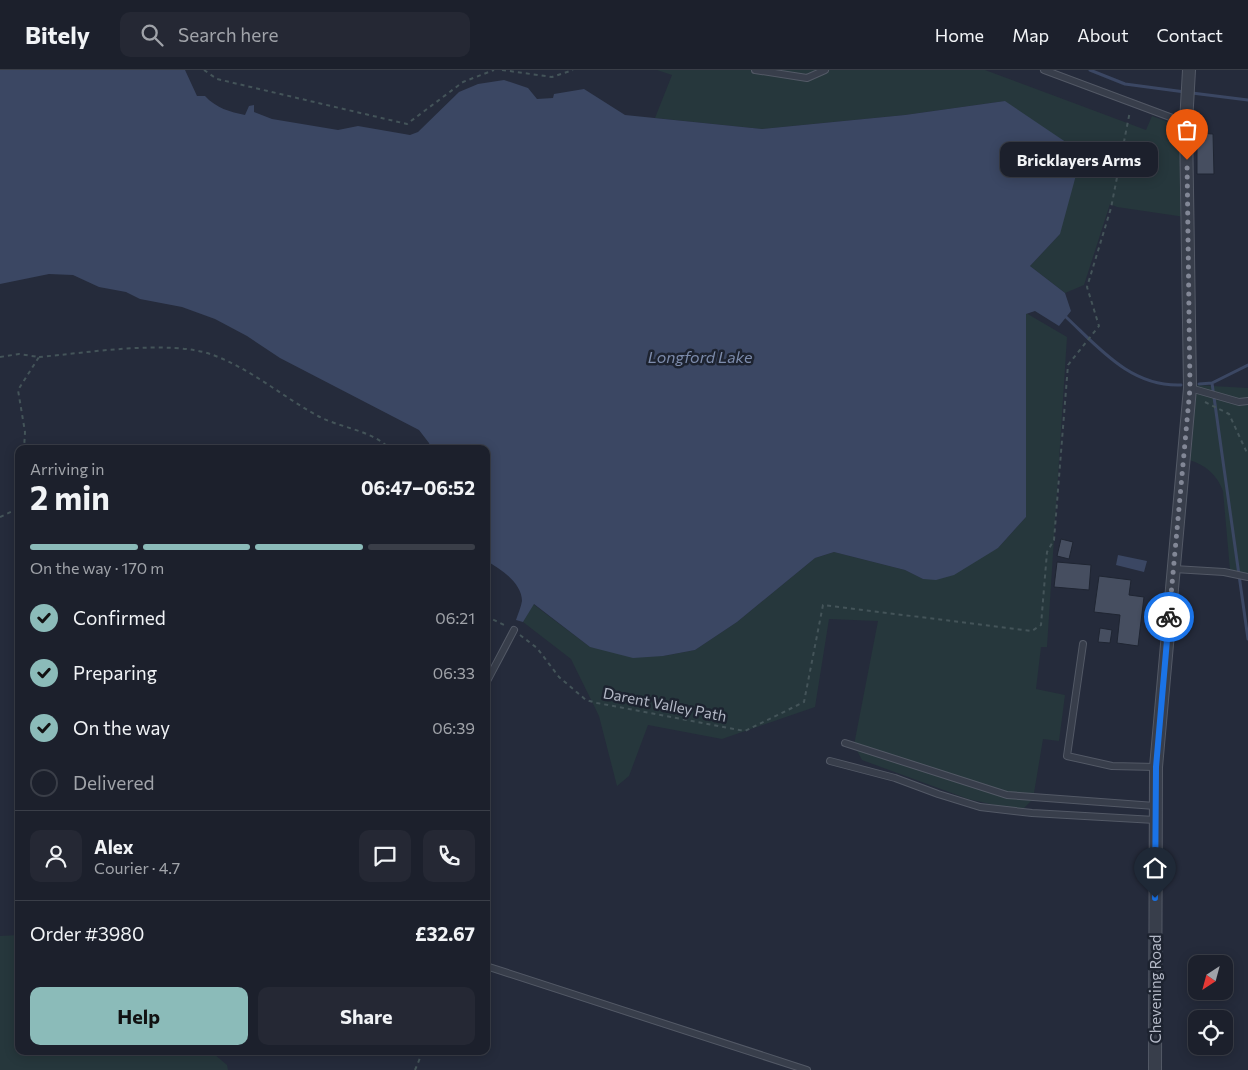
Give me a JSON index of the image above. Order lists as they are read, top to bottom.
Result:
{
  "streets": {
    "street": ["Chevening Road"],
    "path": ["Darent Valley Path"]
  },
  "water": ["Longford Lake"],
  "places": ["Bricklayers Arms"],
  "north": "bottom left",
  "page": {
    "header": "Bitely",
    "search": "Search here",
    "nav": [
      "Home",
      "Map",
      "About",
      "Contact"
    ],
    "bubble": "Bricklayers Arms",
    "heading": ["2 min", "Arriving in", "06:47–06:52"],
    "panel": [
      "Alex",
      "Courier · 4.7",
      "Order #3980",
      "£32.67"
    ],
    "bar": "On the way · 170 m",
    "list": [
      ["Confirmed", "06:21"],
      ["Preparing", "06:33"],
      ["On the way", "06:39"],
      "Delivered"
    ],
    "buttons": ["Help", "Share"]
  }
}
